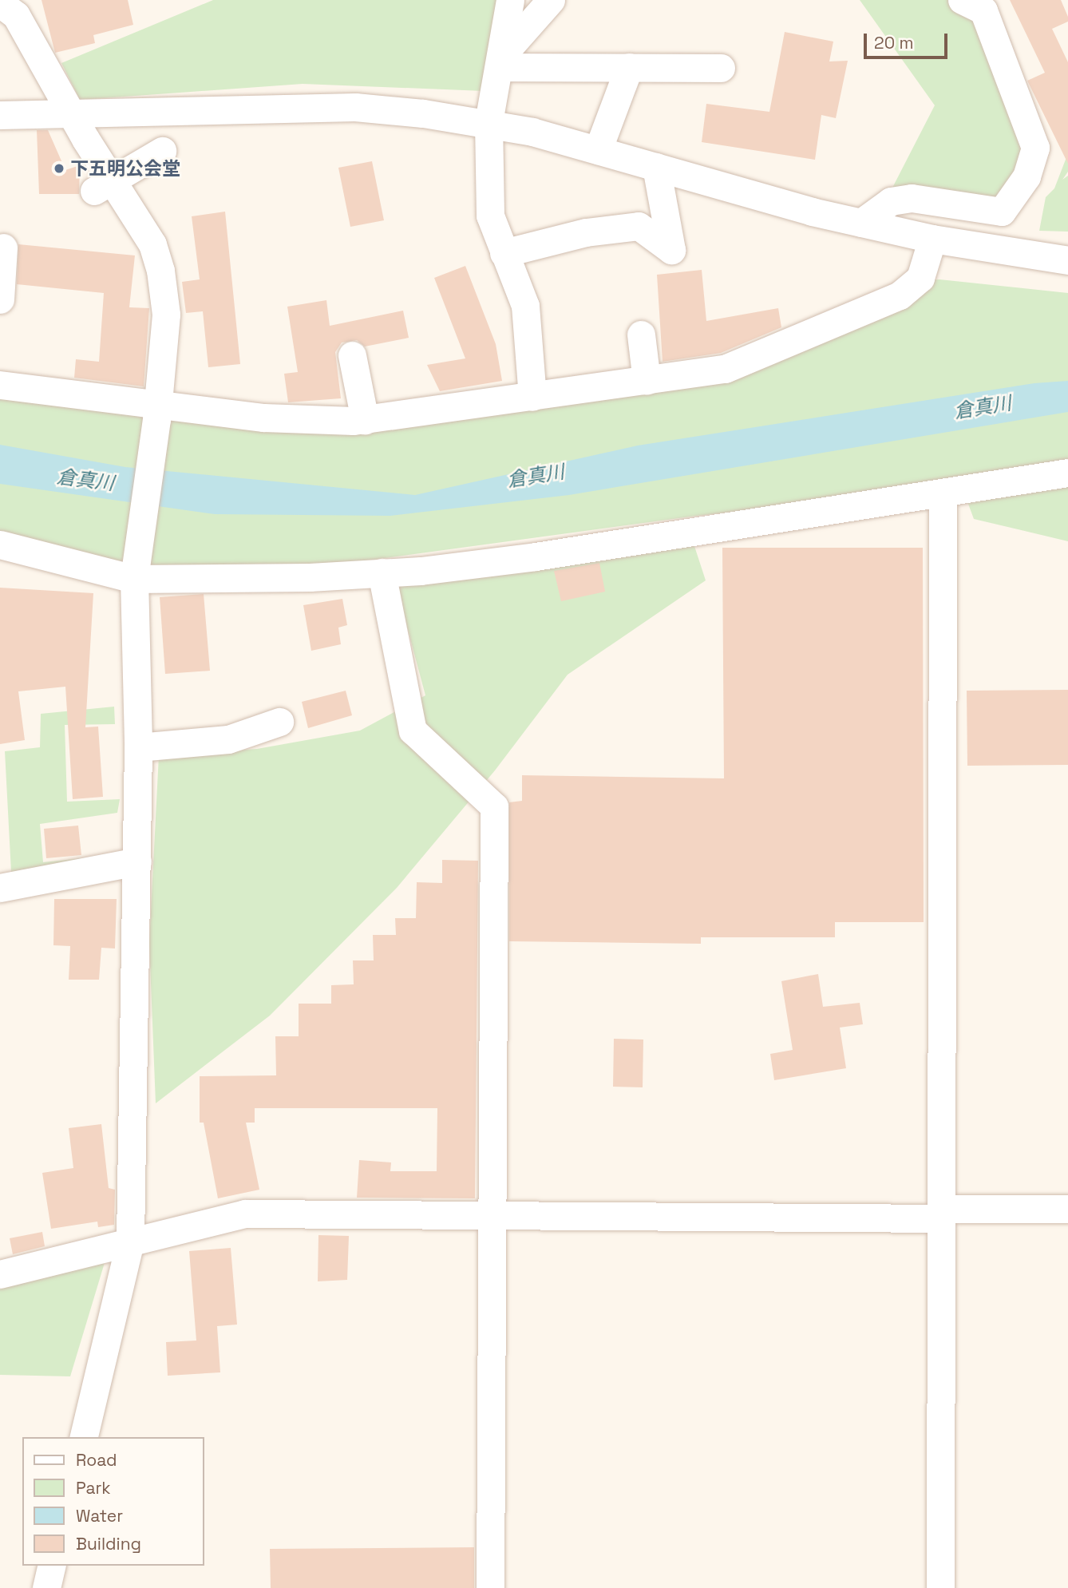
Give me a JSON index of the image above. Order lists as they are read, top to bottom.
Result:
{
  "water": ["倉真川"],
  "places": ["下五明公会堂"],
  "legend": [
    "Road",
    "Park",
    "Water",
    "Building"
  ],
  "scale_bar": "20 m"
}
